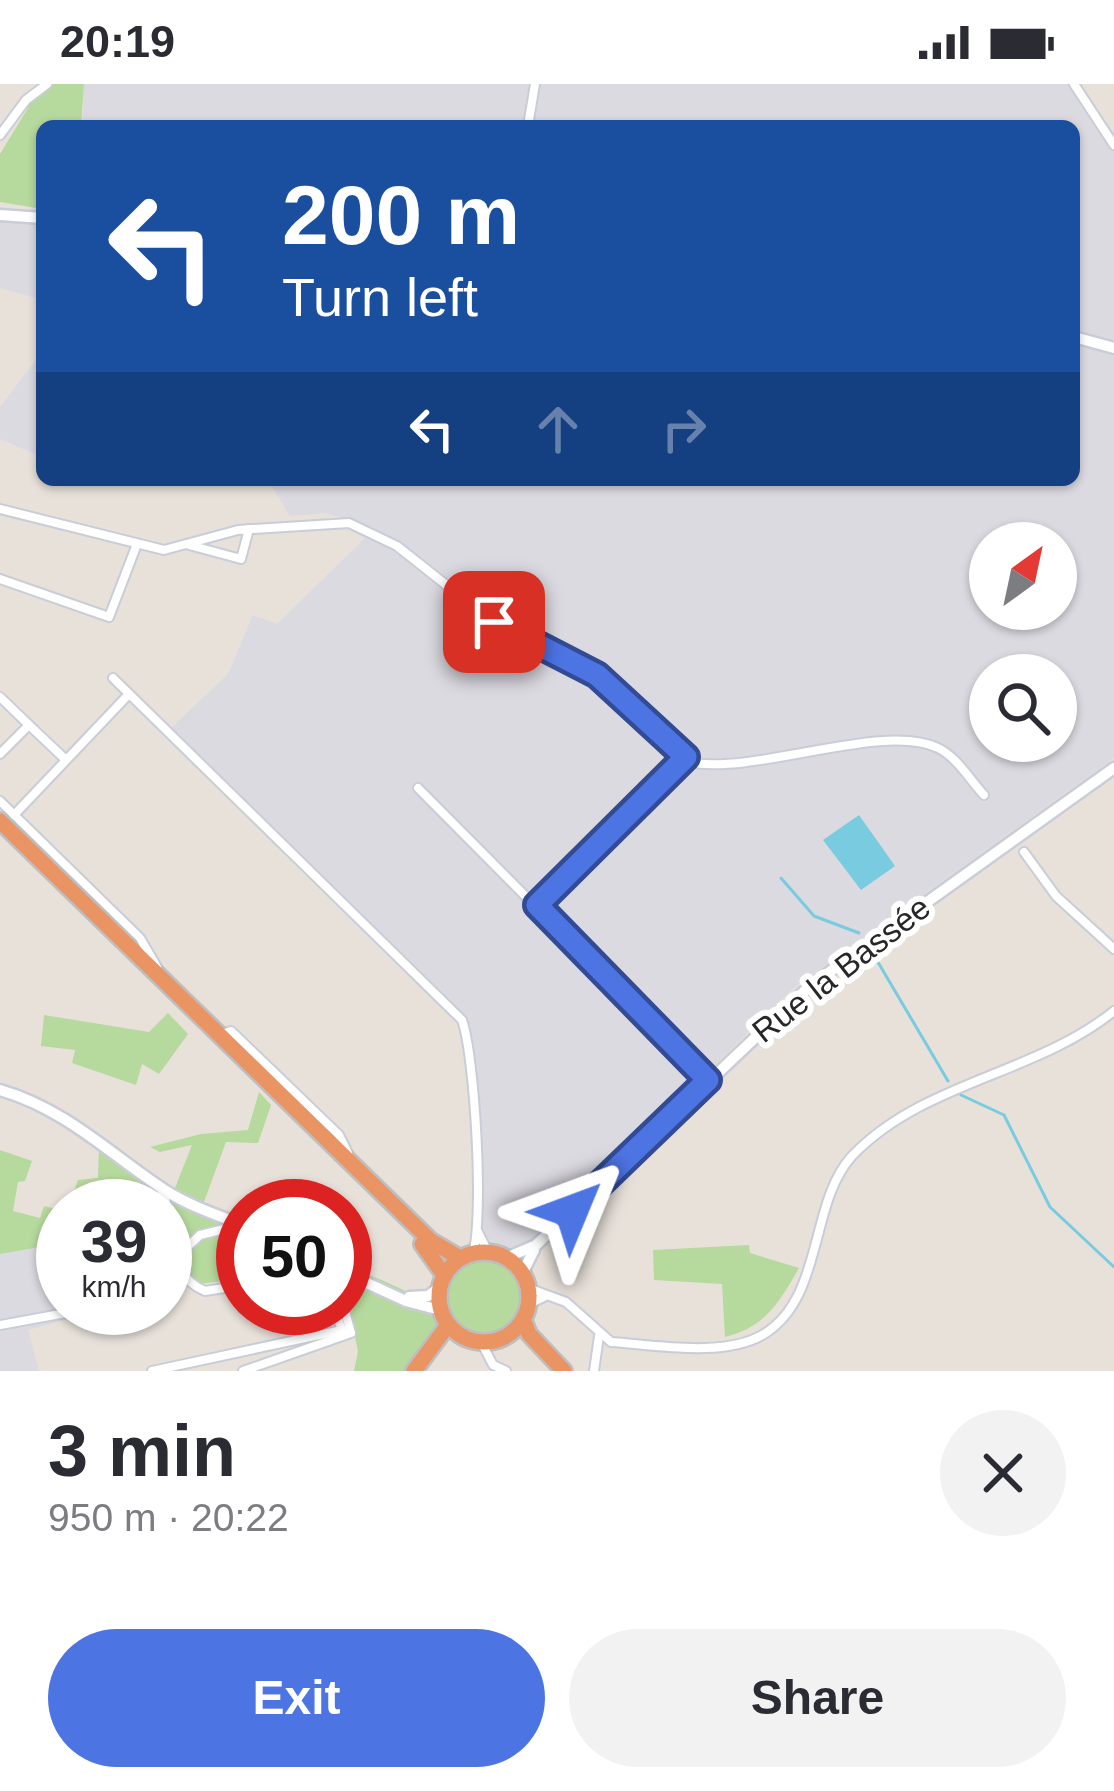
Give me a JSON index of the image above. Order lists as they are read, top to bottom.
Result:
{
  "streets": {
    "main road": ["Rue la Bassée"]
  },
  "north": "top right",
  "page": {
    "status": "20:19",
    "turn": ["200 m", "Turn left"],
    "speed": "39 km/h",
    "limit": "50",
    "heading": ["3 min", "950 m · 20:22"],
    "buttons": ["Exit", "Share"]
  }
}
